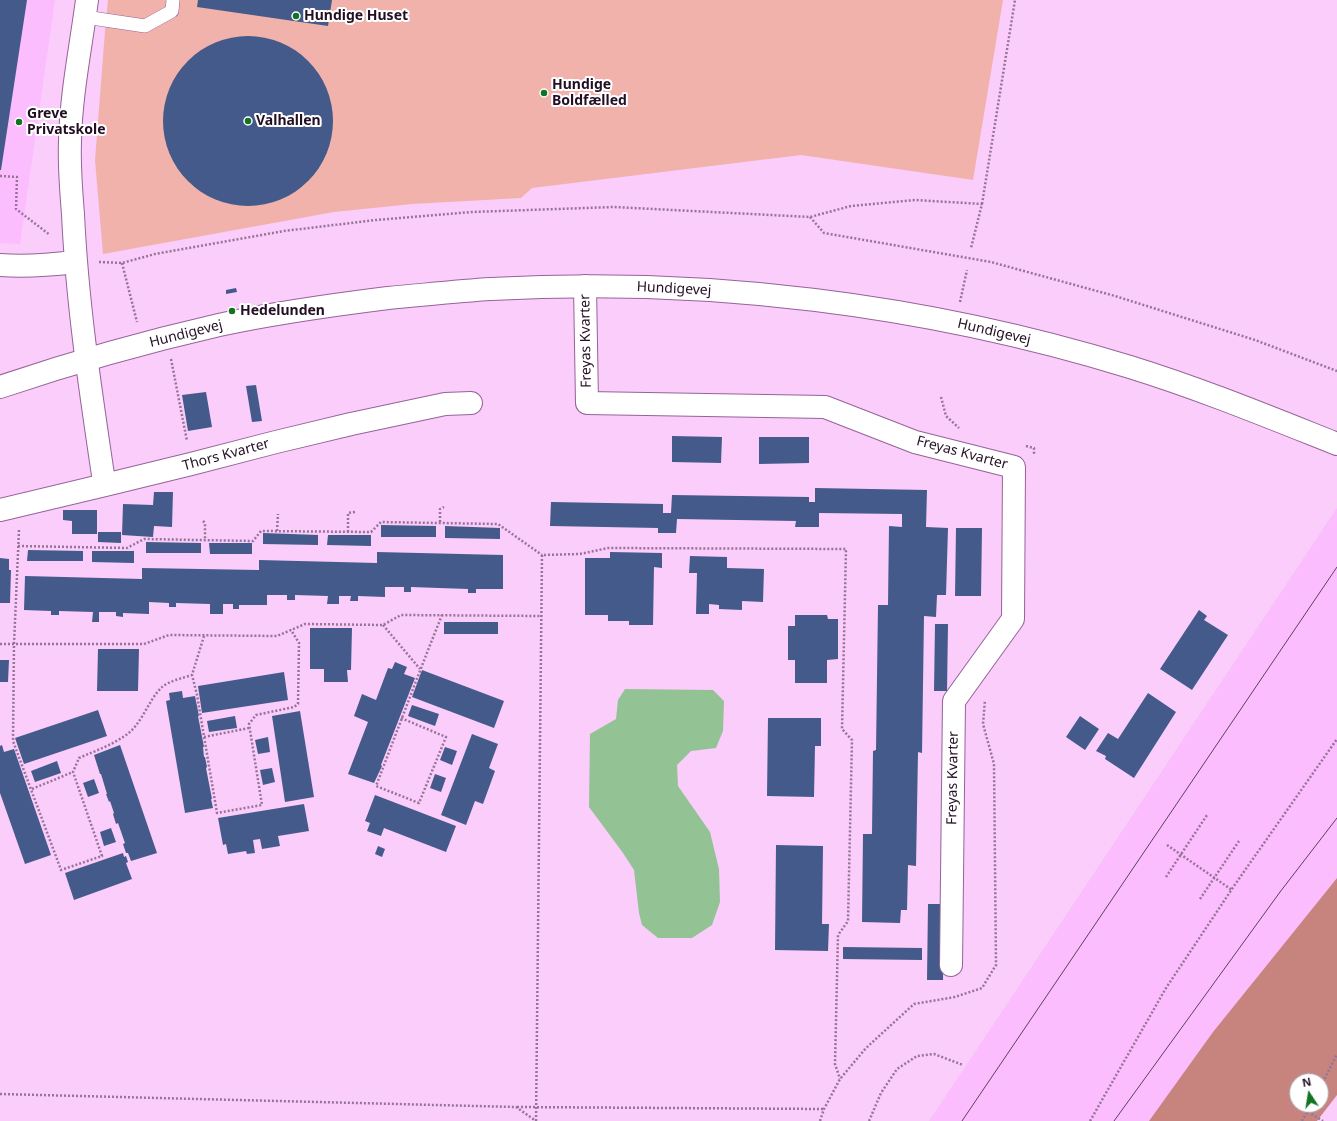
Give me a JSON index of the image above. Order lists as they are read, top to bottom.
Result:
{
  "streets": {
    "street": ["Hundigevej", "Freyas Kvarter", "Thors Kvarter"]
  },
  "crossings": [
    ["Hundigevej", "Freyas Kvarter"]
  ],
  "places": [
    "Hundige Huset",
    "Hundige Boldfælled",
    "Valhallen",
    "Greve Privatskole",
    "Hedelunden"
  ],
  "north": "top"
}
